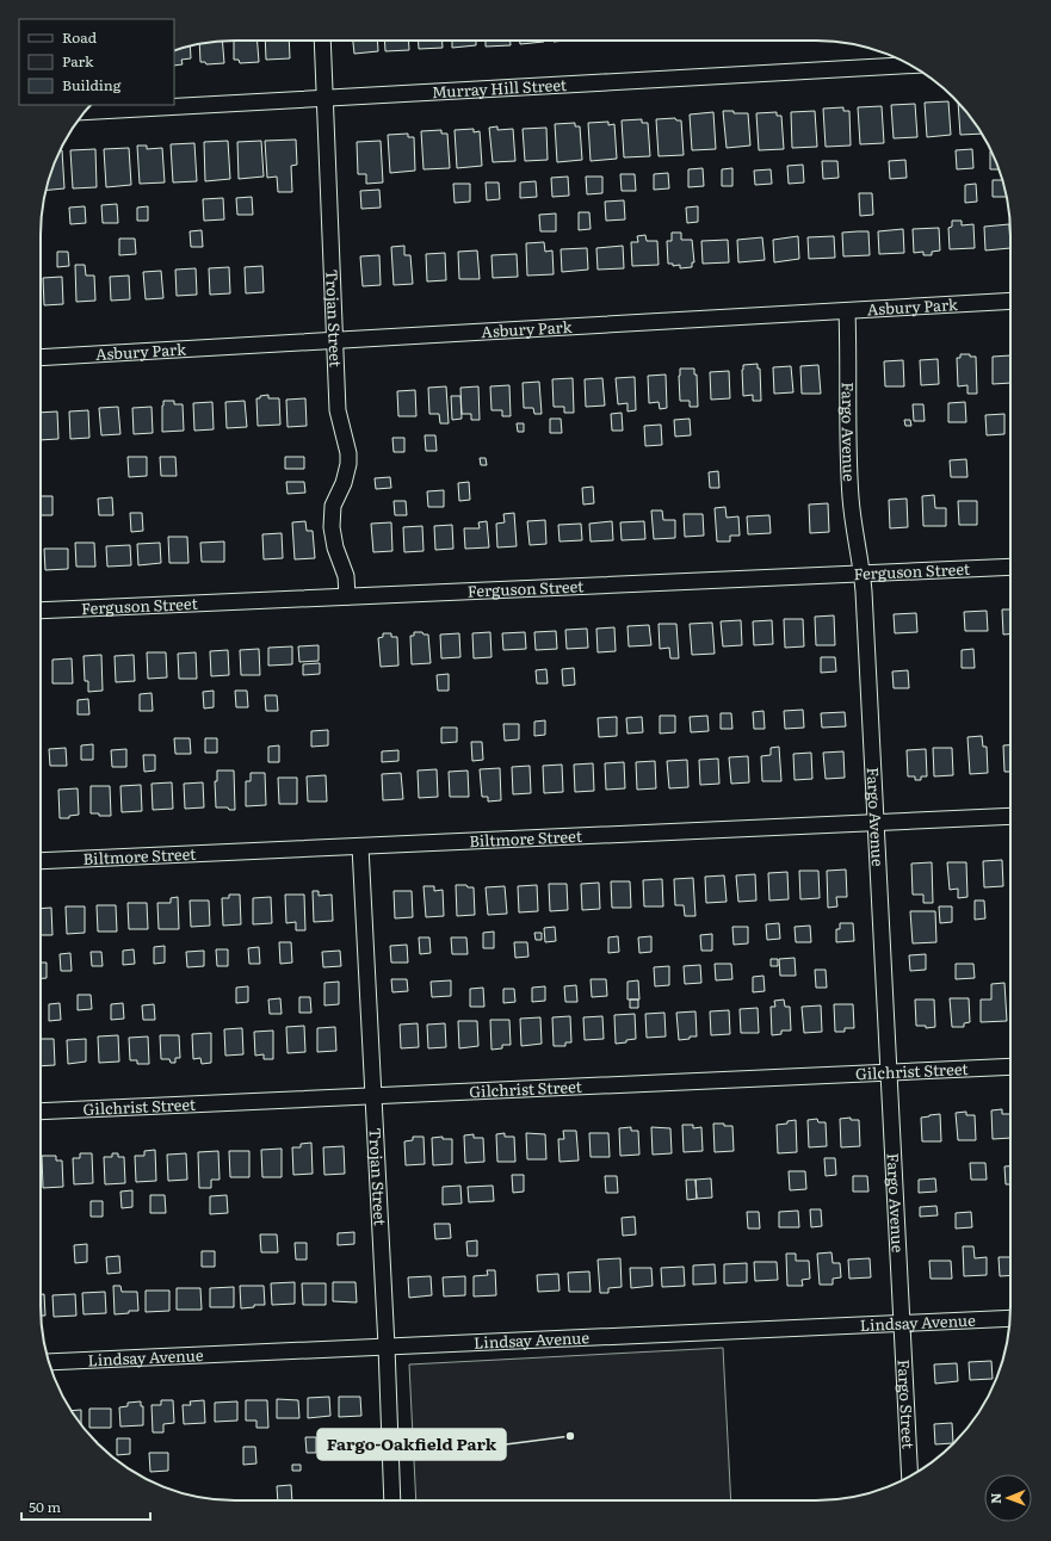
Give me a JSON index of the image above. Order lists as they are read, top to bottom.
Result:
{
  "streets": {
    "street": [
      "Murray Hill Street",
      "Asbury Park",
      "Trojan Street",
      "Fargo Avenue",
      "Ferguson Street",
      "Biltmore Street",
      "Gilchrist Street",
      "Lindsay Avenue",
      "Fargo Street"
    ]
  },
  "crossings": [
    ["Murray Hill Street", "Trojan Street"],
    ["Asbury Park", "Trojan Street"],
    ["Asbury Park", "Fargo Avenue"],
    ["Trojan Street", "Ferguson Street"],
    ["Trojan Street", "Biltmore Street"],
    ["Trojan Street", "Gilchrist Street"],
    ["Trojan Street", "Lindsay Avenue"],
    ["Fargo Avenue", "Ferguson Street"],
    ["Fargo Avenue", "Biltmore Street"],
    ["Fargo Avenue", "Gilchrist Street"],
    ["Fargo Avenue", "Lindsay Avenue"],
    ["Fargo Avenue", "Fargo Street"],
    ["Lindsay Avenue", "Fargo Street"]
  ],
  "places": ["Fargo-Oakfield Park"],
  "legend": ["Road", "Park", "Building"],
  "scale_bar": "50 m",
  "north": "left"
}
